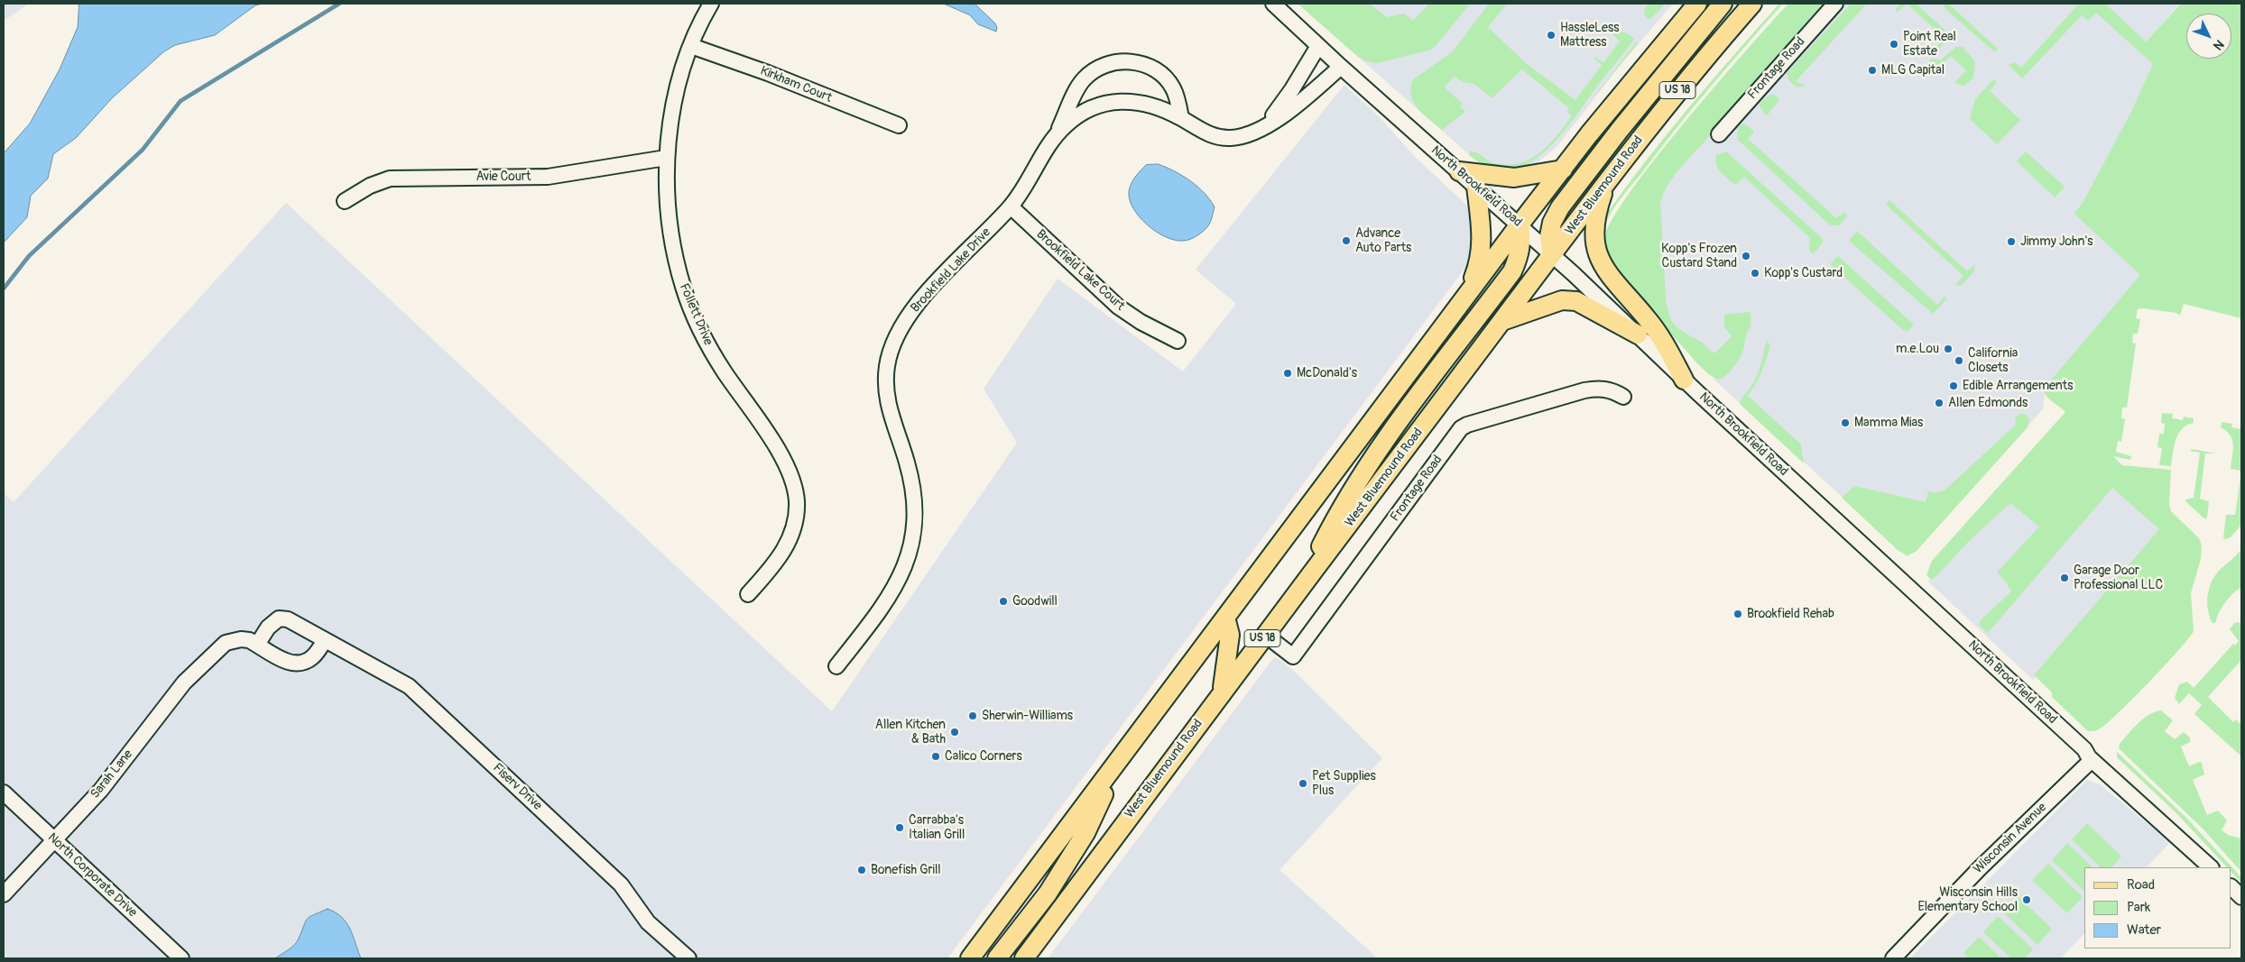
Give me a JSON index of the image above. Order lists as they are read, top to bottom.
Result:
{
  "streets": {
    "main road": ["US 18", "West Bluemound Road"],
    "street": [
      "Frontage Road",
      "Kirkham Court",
      "Avie Court",
      "North Brookfield Road",
      "Brookfield Lake Drive",
      "Brookfield Lake Court",
      "Follett Drive",
      "Sarah Lane",
      "Fiserv Drive",
      "Wisconsin Avenue",
      "North Corporate Drive"
    ]
  },
  "crossings": [
    ["Frontage Road", "West Bluemound Road"],
    ["Kirkham Court", "Follett Drive"],
    ["Avie Court", "Follett Drive"],
    ["West Bluemound Road", "North Brookfield Road"],
    ["North Brookfield Road", "Brookfield Lake Drive"],
    ["North Brookfield Road", "Wisconsin Avenue"],
    ["Brookfield Lake Drive", "Brookfield Lake Court"],
    ["Sarah Lane", "Fiserv Drive"],
    ["Sarah Lane", "North Corporate Drive"]
  ],
  "places": [
    "HassleLess Mattress",
    "Point Real Estate",
    "MLG Capital",
    "Advance Auto Parts",
    "Jimmy John's",
    "Kopp's Frozen Custard Stand",
    "Kopp's Custard",
    "m.e.Lou",
    "California Closets",
    "McDonald's",
    "Edible Arrangements",
    "Allen Edmonds",
    "Mamma Mias",
    "Garage Door Professional LLC",
    "Goodwill",
    "Brookfield Rehab",
    "Sherwin-Williams",
    "Allen Kitchen & Bath",
    "Calico Corners",
    "Pet Supplies Plus",
    "Carrabba's Italian Grill",
    "Bonefish Grill",
    "Wisconsin Hills Elementary School"
  ],
  "legend": ["Road", "Park", "Water"],
  "north": "bottom right"
}
